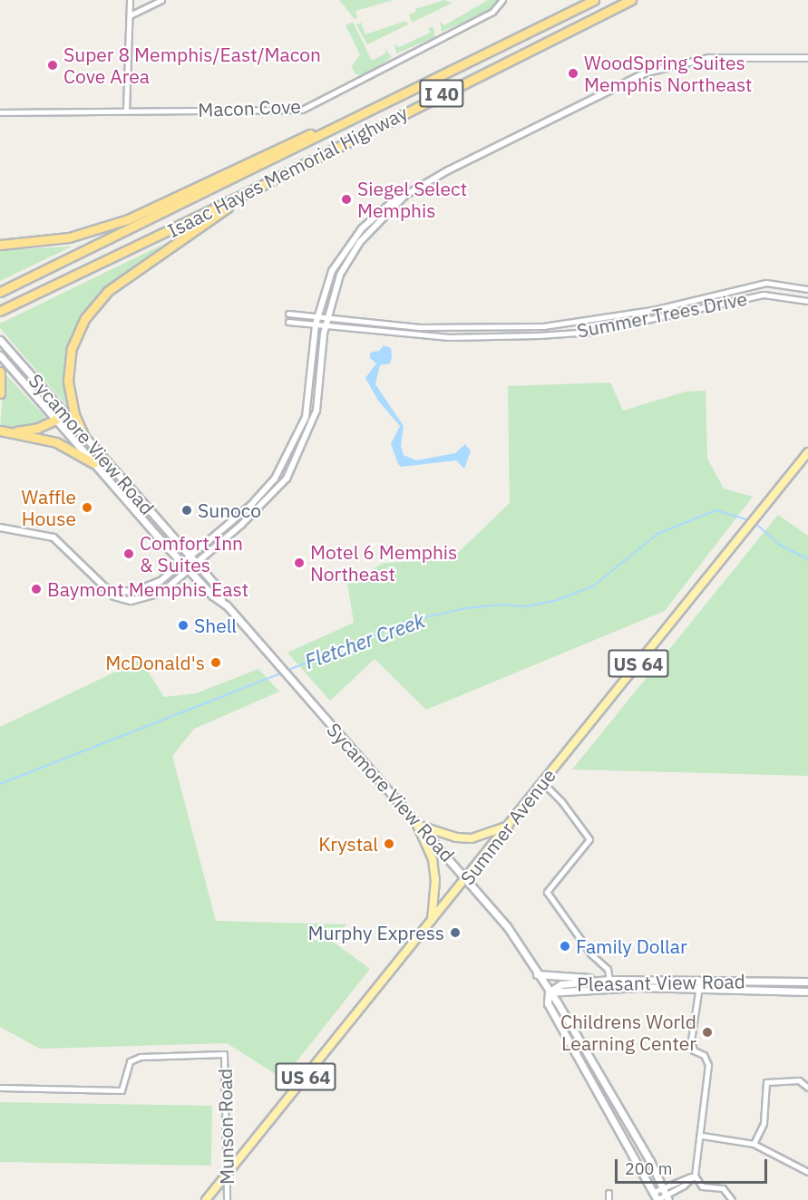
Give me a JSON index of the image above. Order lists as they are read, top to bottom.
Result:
{
  "streets": {
    "highway": ["I 40", "Isaac Hayes Memorial Highway"],
    "main road": [
      "Sycamore View Road",
      "US 64",
      "Summer Avenue",
      "Pleasant View Road"
    ],
    "street": ["Macon Cove", "Summer Trees Drive", "Munson Road"]
  },
  "crossings": [
    ["Sycamore View Road", "Summer Avenue"],
    ["Sycamore View Road", "Pleasant View Road"],
    ["Summer Avenue", "Munson Road"]
  ],
  "water": ["Fletcher Creek"],
  "places": [
    "Super 8 Memphis/East/Macon Cove Area",
    "WoodSpring Suites Memphis Northeast",
    "Siegel Select Memphis",
    "Waffle House",
    "Sunoco",
    "Comfort Inn & Suites",
    "Motel 6 Memphis Northeast",
    "Baymont Memphis East",
    "Shell",
    "McDonald's",
    "Krystal",
    "Murphy Express",
    "Family Dollar",
    "Childrens World Learning Center"
  ],
  "scale_bar": "200 m"
}
